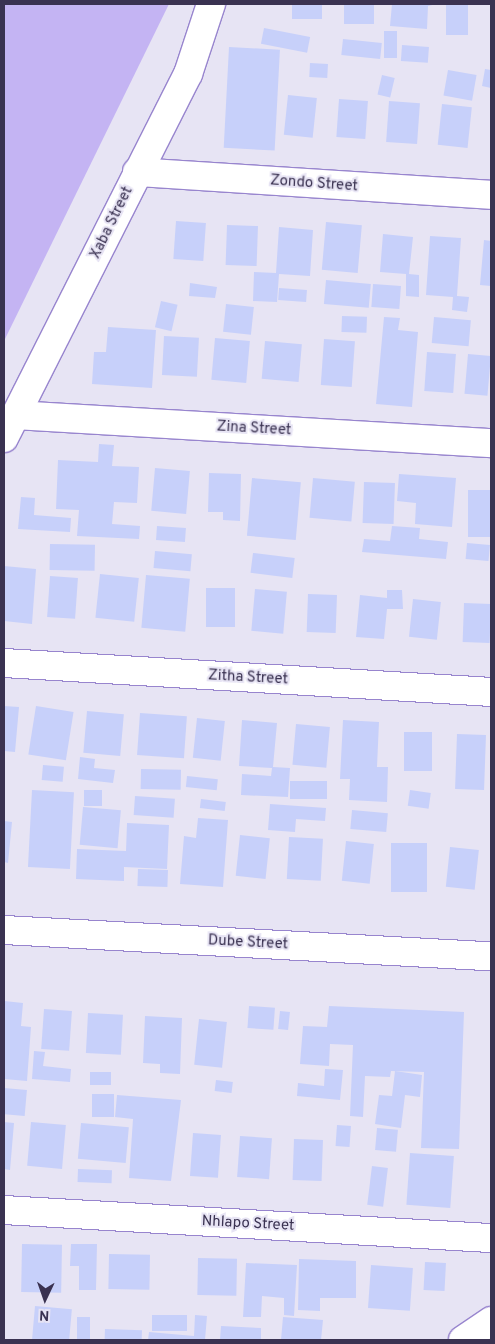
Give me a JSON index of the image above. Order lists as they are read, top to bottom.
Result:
{
  "streets": {
    "street": [
      "Zondo Street",
      "Xaba Street",
      "Zina Street",
      "Zitha Street",
      "Dube Street",
      "Nhlapo Street"
    ]
  },
  "crossings": [
    ["Zondo Street", "Xaba Street"],
    ["Xaba Street", "Zina Street"]
  ],
  "north": "bottom"
}
